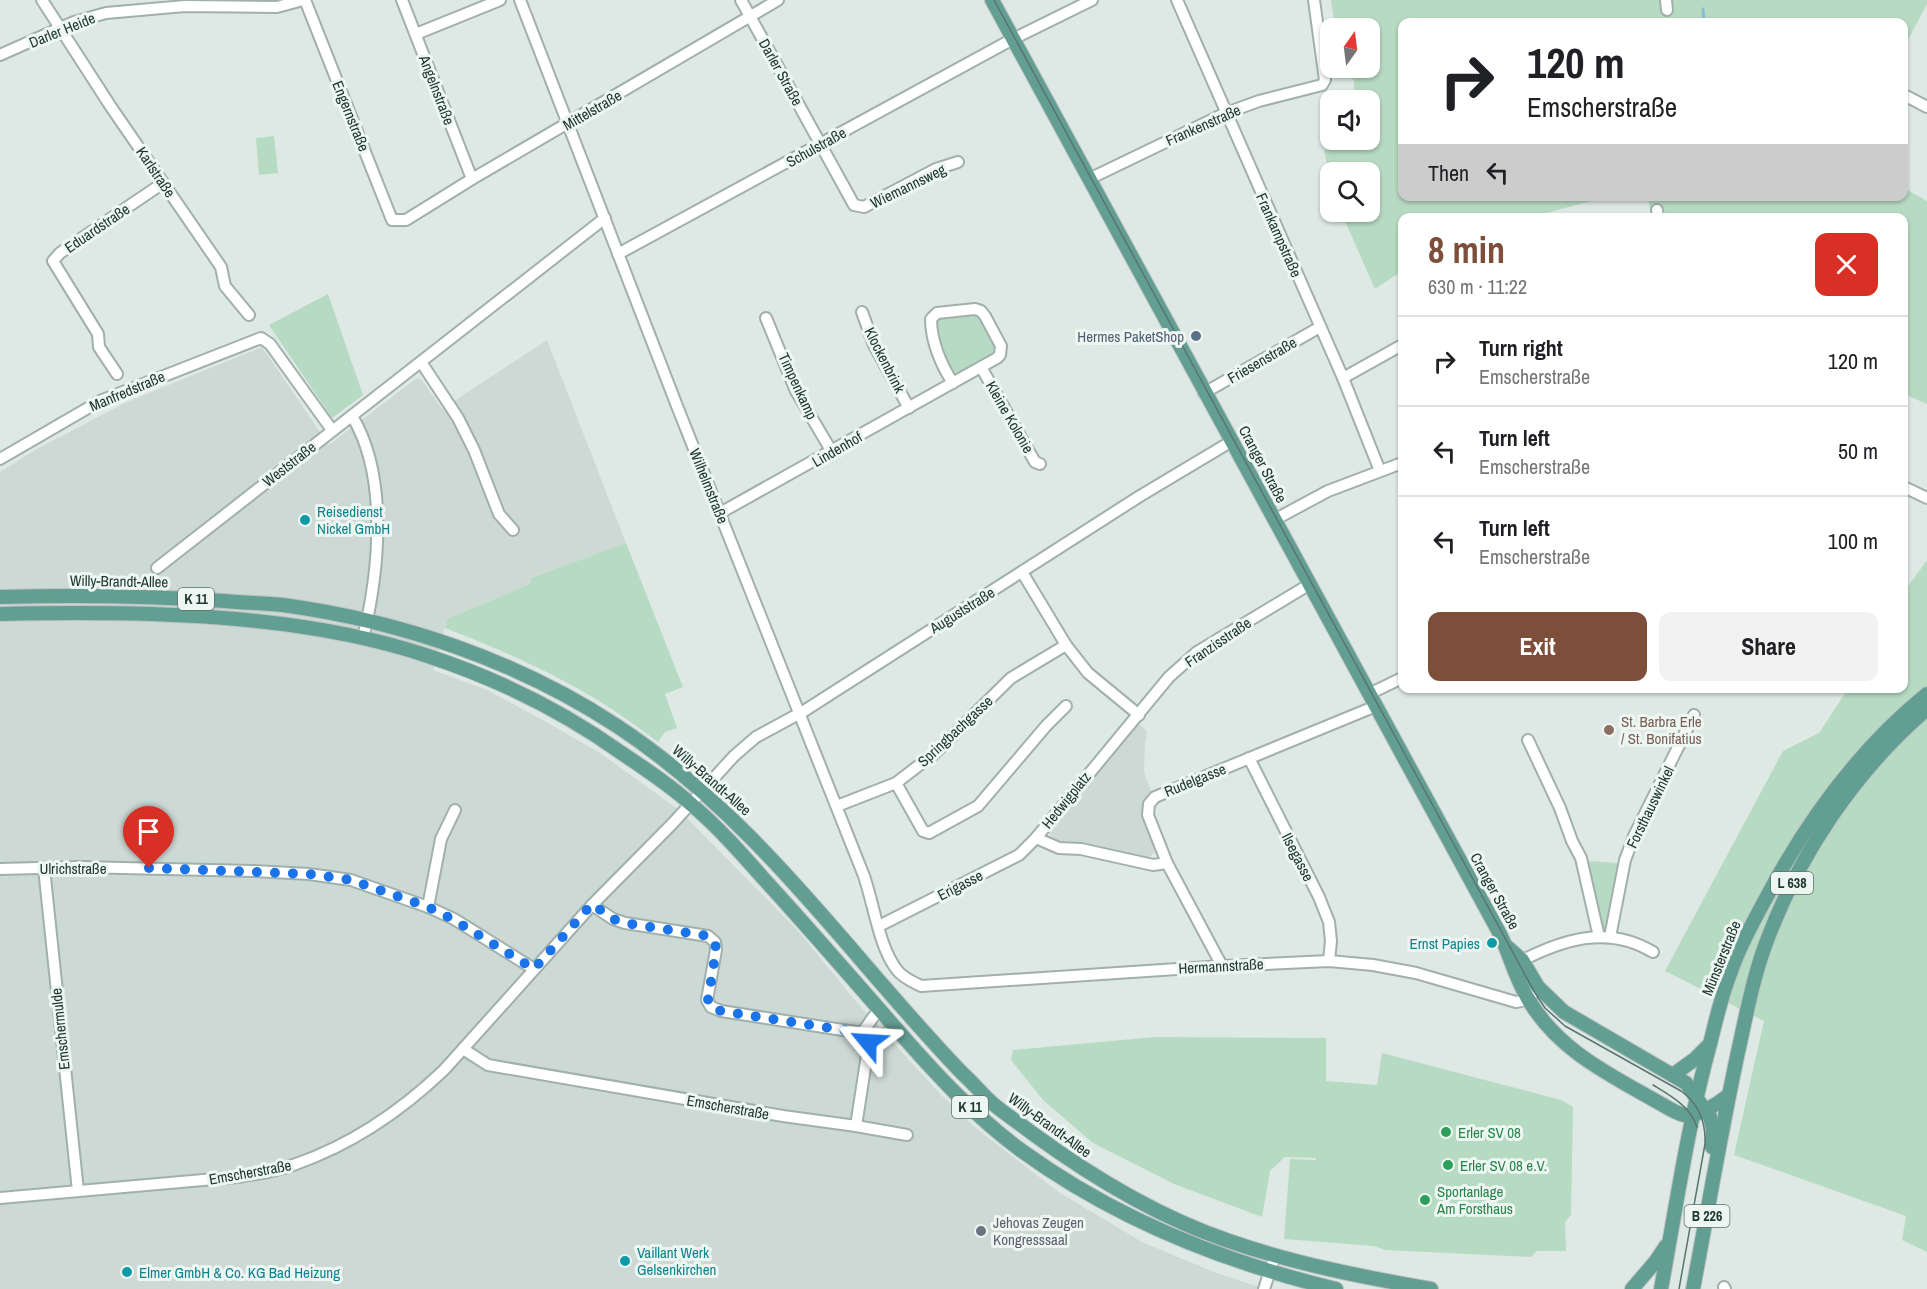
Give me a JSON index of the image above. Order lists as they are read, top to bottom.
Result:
{
  "streets": {
    "main road": [
      "Cranger Straße",
      "Willy-Brandt-Allee",
      "K 11",
      "L 638",
      "Münsterstraße",
      "B 226"
    ],
    "street": [
      "Darler Heide",
      "Darler Straße",
      "Angelnstraße",
      "Mittelstraße",
      "Engernstraße",
      "Frankenstraße",
      "Schulstraße",
      "Karlstraße",
      "Wiemannsweg",
      "Eduardstraße",
      "Frankampstraße",
      "Klockenbrink",
      "Friesenstraße",
      "Timpenkamp",
      "Manfredstraße",
      "Kleine Kolonie",
      "Lindenhof",
      "Weststraße",
      "Wilhelmstraße",
      "Auguststraße",
      "Franzisstraße",
      "Springbachgasse",
      "Rudelgasse",
      "Hedwigplatz",
      "Forsthauswinkel",
      "Ilsegasse",
      "Ulrichstraße",
      "Erigasse",
      "Hermannstraße",
      "Emschermulde",
      "Emscherstraße"
    ]
  },
  "crossings": [
    ["Darler Heide", "Engernstraße"],
    ["Darler Heide", "Karlstraße"],
    ["Darler Straße", "Mittelstraße"],
    ["Darler Straße", "Schulstraße"],
    ["Darler Straße", "Wiemannsweg"],
    ["Angelnstraße", "Mittelstraße"],
    ["Mittelstraße", "Engernstraße"],
    ["Mittelstraße", "Wilhelmstraße"],
    ["Frankenstraße", "Frankampstraße"],
    ["Frankenstraße", "Cranger Straße"],
    ["Schulstraße", "Wiemannsweg"],
    ["Schulstraße", "Cranger Straße"],
    ["Schulstraße", "Wilhelmstraße"],
    ["Karlstraße", "Eduardstraße"],
    ["Frankampstraße", "Friesenstraße"],
    ["Klockenbrink", "Lindenhof"],
    ["Friesenstraße", "Cranger Straße"],
    ["Timpenkamp", "Lindenhof"],
    ["Manfredstraße", "Weststraße"],
    ["Kleine Kolonie", "Lindenhof"],
    ["Lindenhof", "Wilhelmstraße"],
    ["Weststraße", "Wilhelmstraße"],
    ["Cranger Straße", "Auguststraße"],
    ["Cranger Straße", "Franzisstraße"],
    ["Cranger Straße", "Rudelgasse"],
    ["Cranger Straße", "Münsterstraße"],
    ["Cranger Straße", "Hermannstraße"],
    ["Cranger Straße", "B 226"],
    ["Wilhelmstraße", "Auguststraße"],
    ["Wilhelmstraße", "Springbachgasse"],
    ["Wilhelmstraße", "Erigasse"],
    ["Wilhelmstraße", "Hermannstraße"],
    ["Willy-Brandt-Allee", "Auguststraße"],
    ["Willy-Brandt-Allee", "Emscherstraße"],
    ["K 11", "Emscherstraße"],
    ["Auguststraße", "Emscherstraße"],
    ["Franzisstraße", "Hedwigplatz"],
    ["Rudelgasse", "Hedwigplatz"],
    ["Rudelgasse", "Ilsegasse"],
    ["Rudelgasse", "Hermannstraße"],
    ["Hedwigplatz", "Erigasse"],
    ["Ilsegasse", "Hermannstraße"],
    ["Ulrichstraße", "Emschermulde"],
    ["Ulrichstraße", "Emscherstraße"],
    ["L 638", "B 226"],
    ["Münsterstraße", "B 226"],
    ["Emschermulde", "Emscherstraße"]
  ],
  "places": [
    "Hermes PaketShop",
    "Reisedienst Nickel GmbH",
    "St. Barbra Erle / St. Bonifatius",
    "Ernst Papies",
    "Erler SV 08",
    "Erler SV 08 e.V.",
    "Sportanlage Am Forsthaus",
    "Jehovas Zeugen Kongresssaal",
    "Vaillant Werk Gelsenkirchen",
    "Elmer GmbH & Co. KG Bad Heizung"
  ],
  "north": "top",
  "page": {
    "turn": ["120 m", "Emscherstraße"],
    "then": "Then",
    "heading": ["8 min", "630 m · 11:22"],
    "list": [
      {
        "name": "Turn right",
        "note": "Emscherstraße",
        "value": "120 m"
      },
      {
        "name": "Turn left",
        "note": "Emscherstraße",
        "value": "50 m"
      },
      {
        "name": "Turn left",
        "note": "Emscherstraße",
        "value": "100 m"
      }
    ],
    "buttons": ["Exit", "Share"]
  }
}
